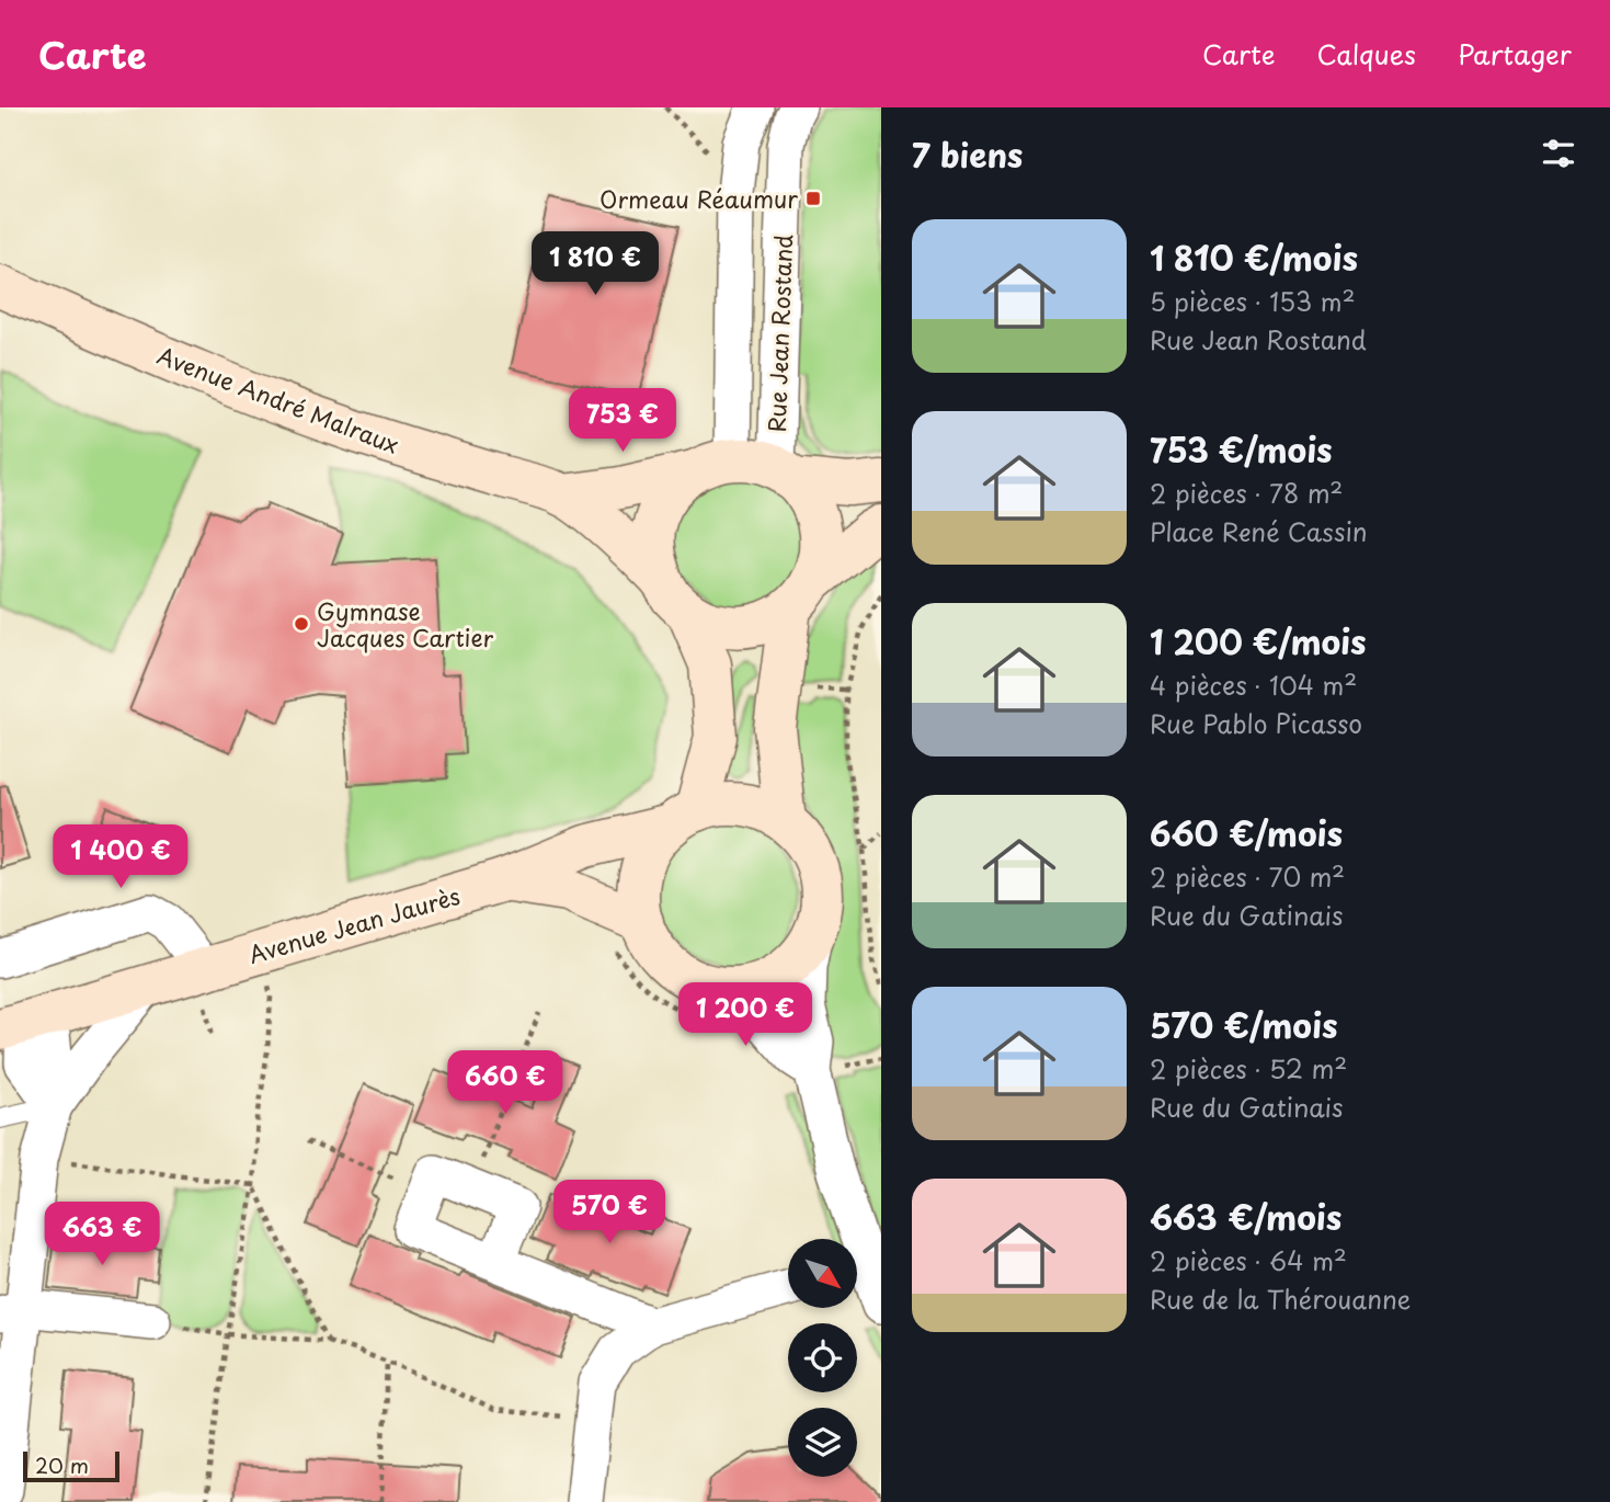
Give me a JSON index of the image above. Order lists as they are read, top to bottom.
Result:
{
  "streets": {
    "street": ["Rue Jean Rostand", "Avenue André Malraux", "Avenue Jean Jaurès"]
  },
  "places": {
    "transit": ["Ormeau Réaumur"],
    "other": ["Gymnase Jacques Cartier"]
  },
  "scale_bar": "20 m",
  "north": "bottom right",
  "page": {
    "header": "Carte",
    "nav": ["Carte", "Calques", "Partager"],
    "heading": "7 biens",
    "list": [
      {
        "name": "1 810 €/mois",
        "note": "5 pièces · 153 m² · Rue Jean Rostand"
      },
      {
        "name": "753 €/mois",
        "note": "2 pièces · 78 m² · Place René Cassin"
      },
      {
        "name": "1 200 €/mois",
        "note": "4 pièces · 104 m² · Rue Pablo Picasso"
      },
      {
        "name": "660 €/mois",
        "note": "2 pièces · 70 m² · Rue du Gatinais"
      },
      {
        "name": "570 €/mois",
        "note": "2 pièces · 52 m² · Rue du Gatinais"
      },
      {
        "name": "663 €/mois",
        "note": "2 pièces · 64 m² · Rue de la Thérouanne"
      }
    ],
    "price": [
      "1 810 €",
      "753 €",
      "1 400 €",
      "1 200 €",
      "660 €",
      "570 €",
      "663 €"
    ],
    "scale": "20 m"
  }
}
